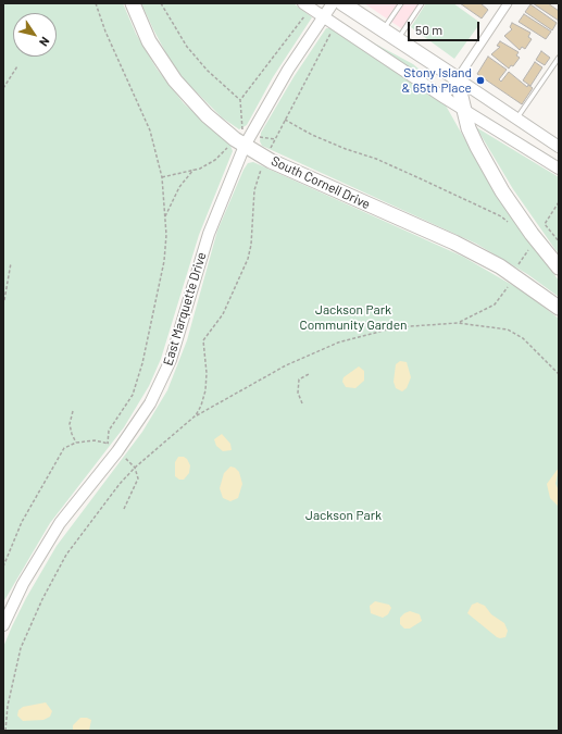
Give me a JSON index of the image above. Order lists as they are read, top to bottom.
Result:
{
  "streets": {
    "highway": ["South Cornell Drive"],
    "street": ["East Marquette Drive"]
  },
  "crossings": [
    ["South Cornell Drive", "East Marquette Drive"]
  ],
  "parks": ["Jackson Park Community Garden", "Jackson Park"],
  "places": ["Stony Island & 65th Place"],
  "scale_bar": "50 m",
  "north": "bottom right"
}
